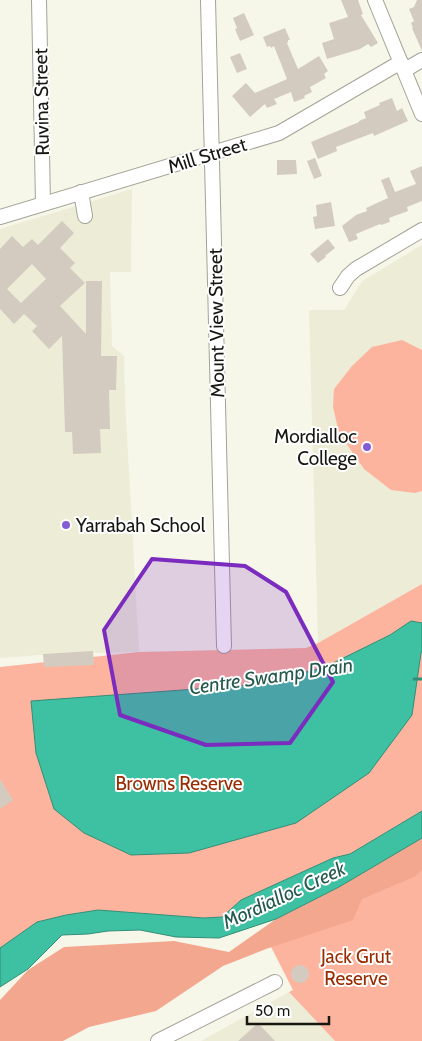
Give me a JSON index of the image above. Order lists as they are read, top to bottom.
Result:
{
  "streets": {
    "street": ["Ruvina Street", "Mill Street", "Mount View Street"]
  },
  "crossings": [
    ["Ruvina Street", "Mill Street"],
    ["Mill Street", "Mount View Street"]
  ],
  "water": ["Centre Swamp Drain", "Mordialloc Creek"],
  "parks": ["Browns Reserve", "Jack Grut Reserve"],
  "places": ["Mordialloc College", "Yarrabah School"],
  "scale_bar": "50 m"
}
